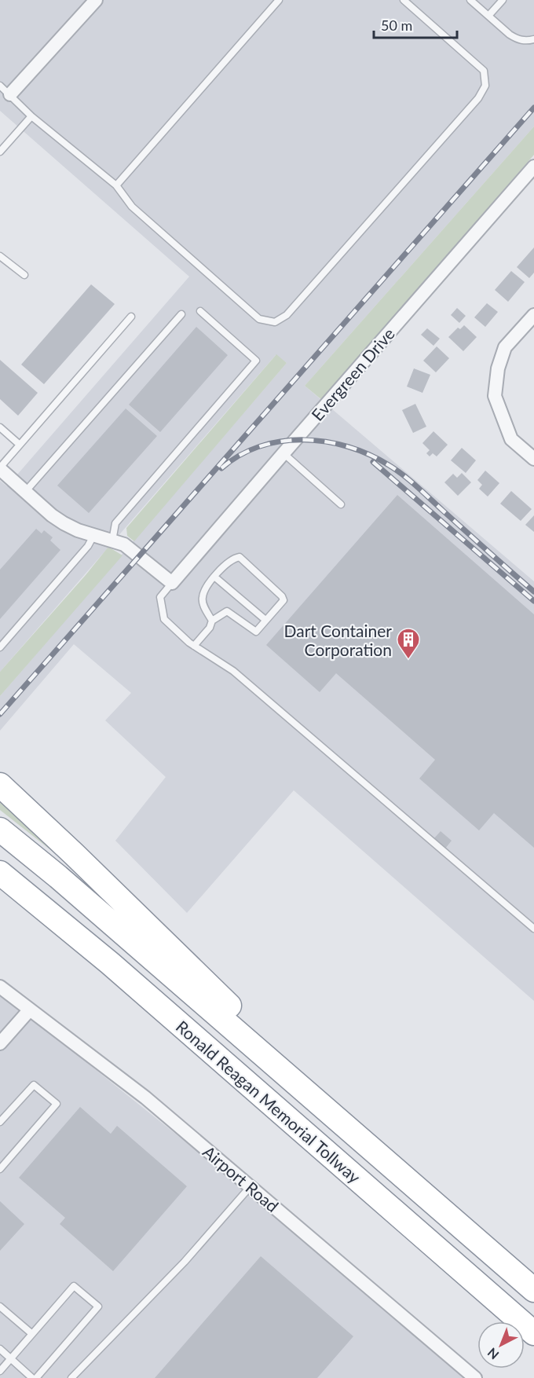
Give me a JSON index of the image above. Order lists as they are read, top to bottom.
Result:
{
  "streets": {
    "highway": ["Ronald Reagan Memorial Tollway"],
    "street": ["Evergreen Drive", "Airport Road"]
  },
  "places": {
    "building": ["Dart Container Corporation"]
  },
  "scale_bar": "50 m",
  "north": "bottom left"
}
